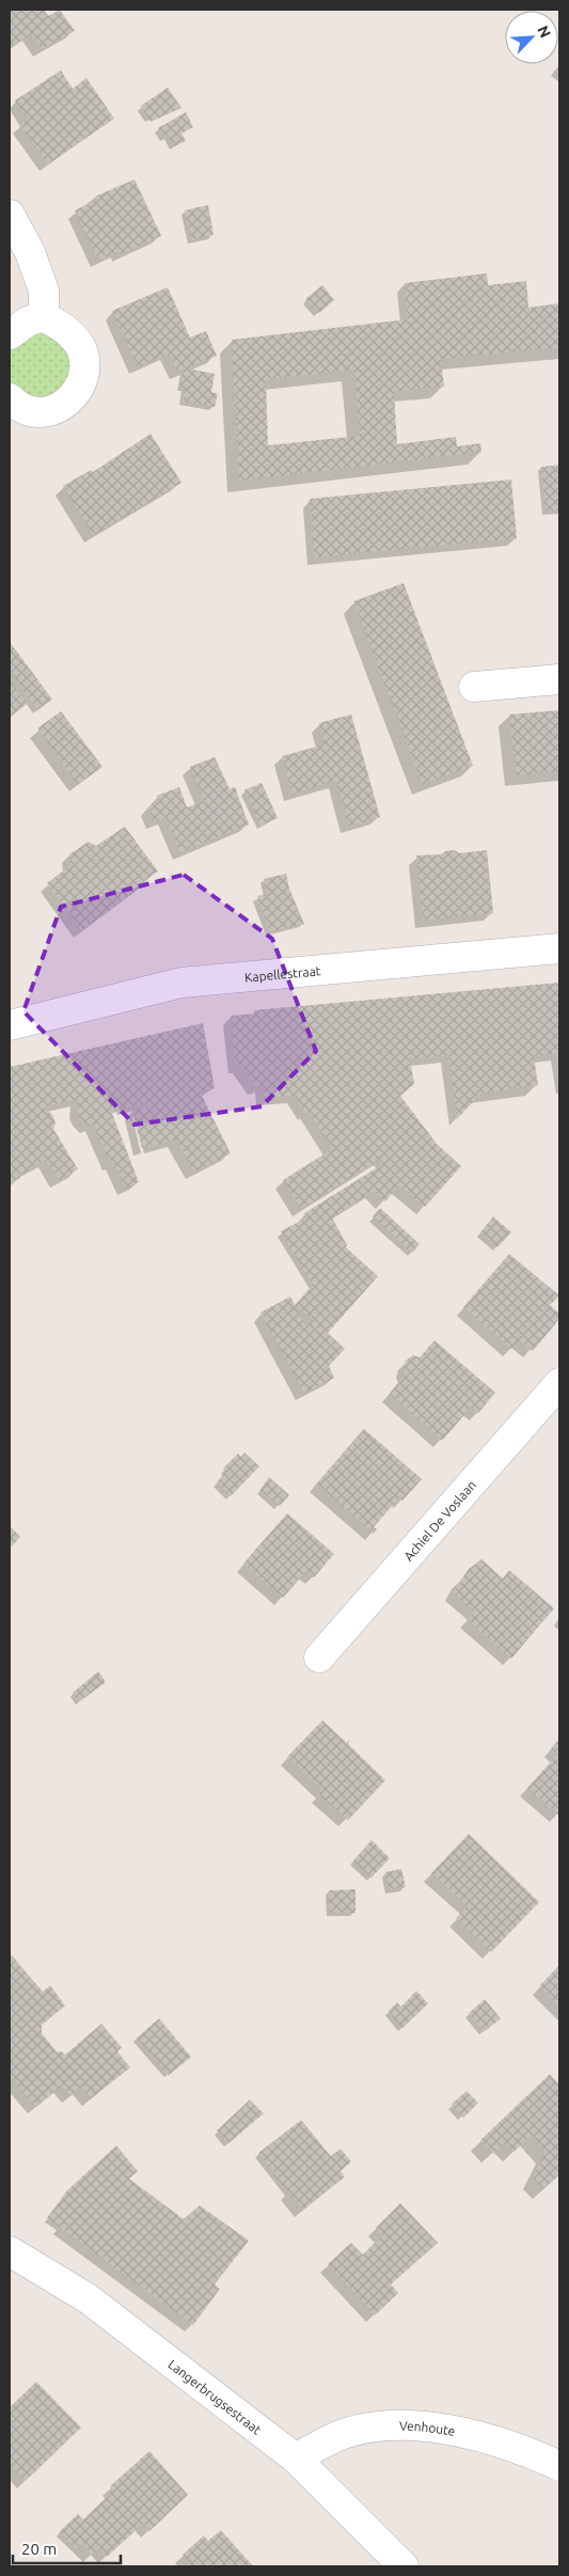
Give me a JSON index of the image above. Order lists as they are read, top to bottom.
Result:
{
  "streets": {
    "street": [
      "Kapellestraat",
      "Achiel De Voslaan",
      "Langerbrugsestraat",
      "Venhoute"
    ]
  },
  "crossings": [
    ["Langerbrugsestraat", "Venhoute"]
  ],
  "scale_bar": "20 m",
  "north": "top right"
}
